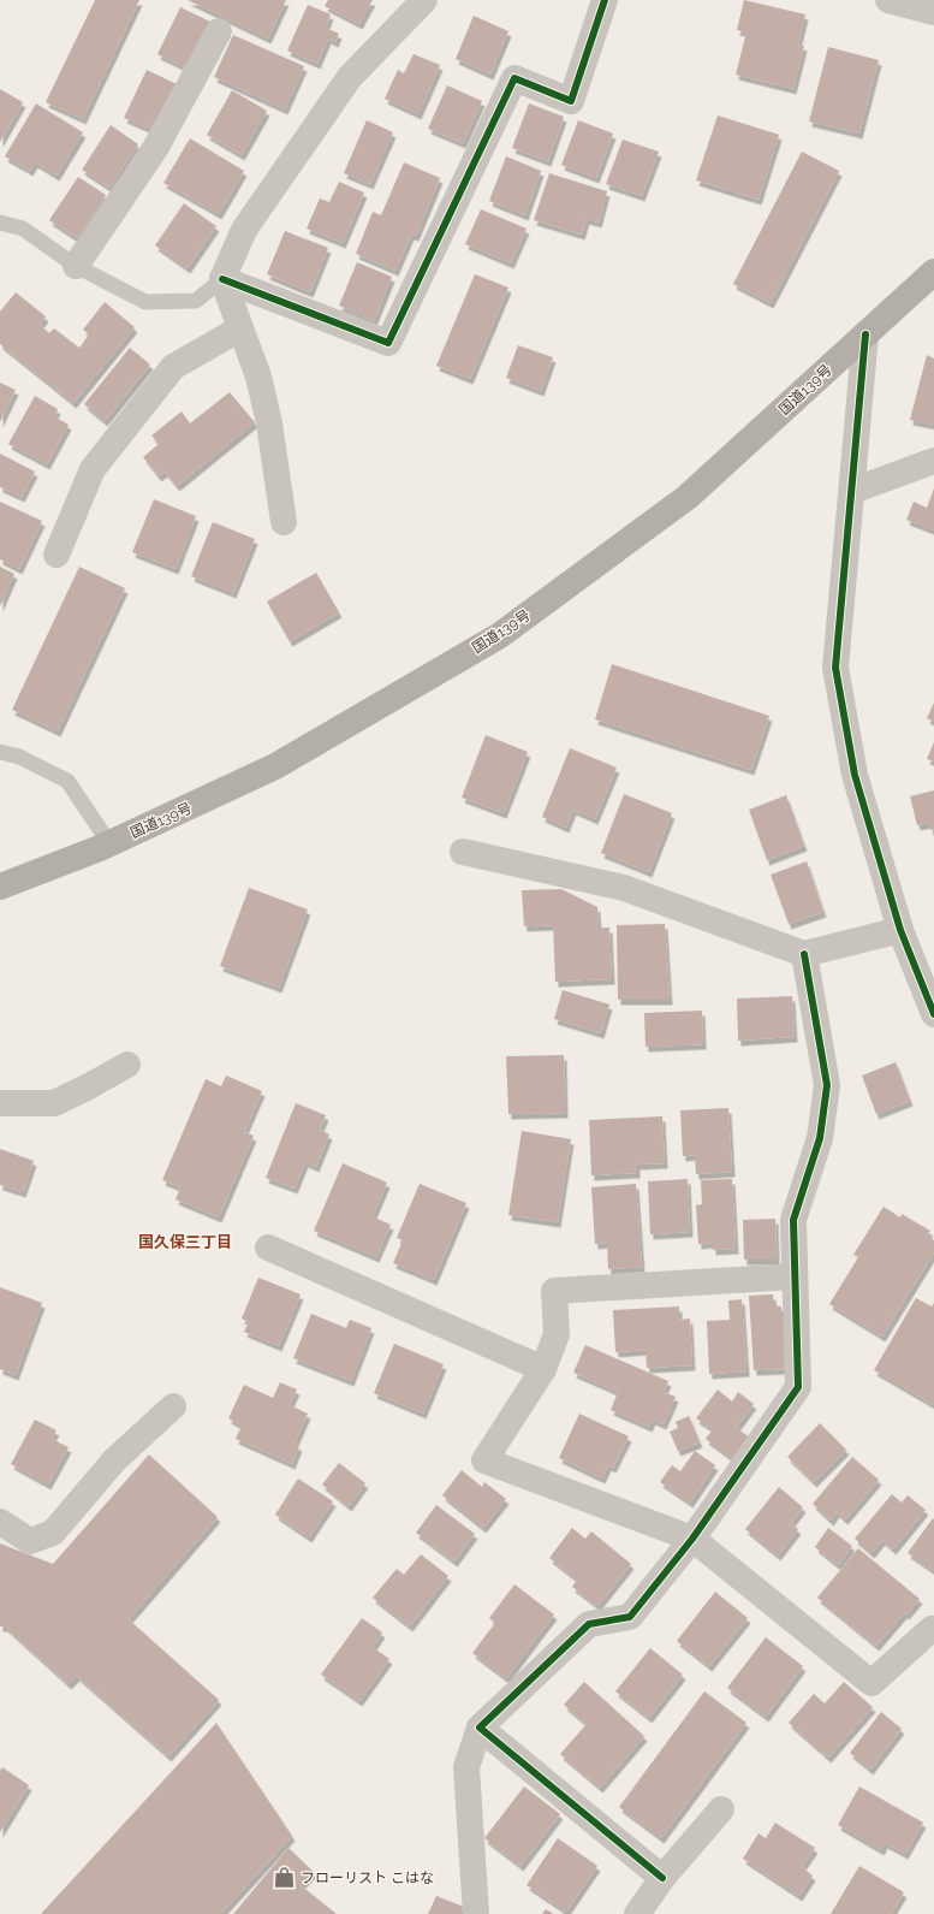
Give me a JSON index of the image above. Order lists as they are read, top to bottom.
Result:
{
  "streets": {
    "highway": ["国道139号"]
  },
  "districts": ["国久保三丁目"],
  "places": {
    "shop": ["フローリスト こはな"]
  }
}
